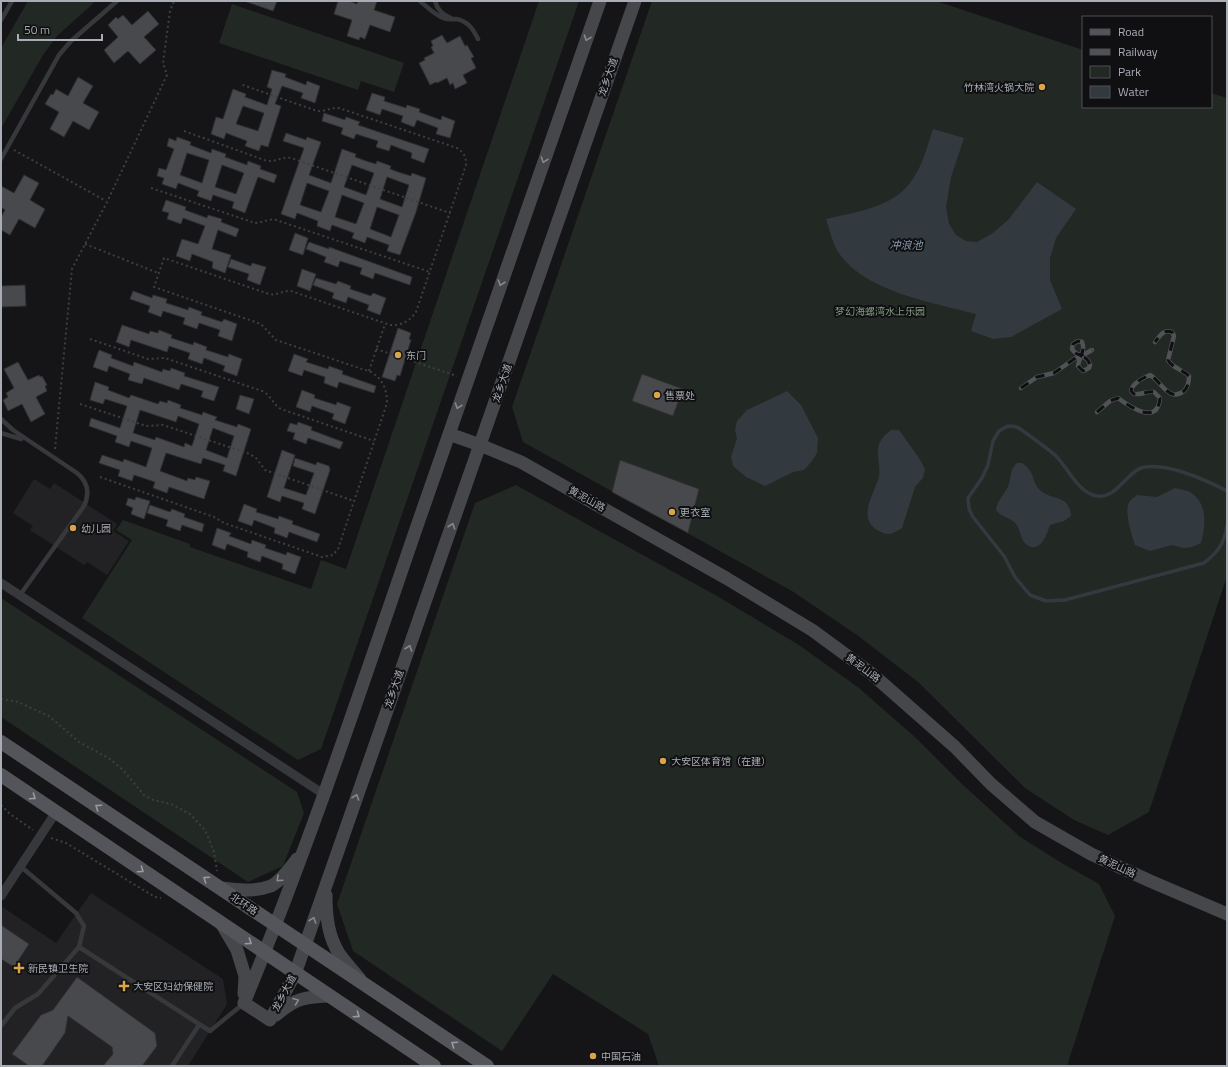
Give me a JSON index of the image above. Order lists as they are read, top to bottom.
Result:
{
  "streets": {
    "main road": ["龙乡大道", "黄泥山路", "北环路"]
  },
  "crossings": [
    ["龙乡大道", "黄泥山路"],
    ["龙乡大道", "北环路"]
  ],
  "water": ["冲浪池"],
  "parks": ["梦幻海螺湾水上乐园"],
  "places": {
    "other": [
      "竹林湾火锅大院",
      "东门",
      "售票处",
      "更衣室",
      "幼儿园",
      "大安区体育馆（在建）",
      "中国石油"
    ],
    "health": ["新民镇卫生院", "大安区妇幼保健院"]
  },
  "legend": [
    "Road",
    "Railway",
    "Park",
    "Water"
  ],
  "scale_bar": "50 m"
}
